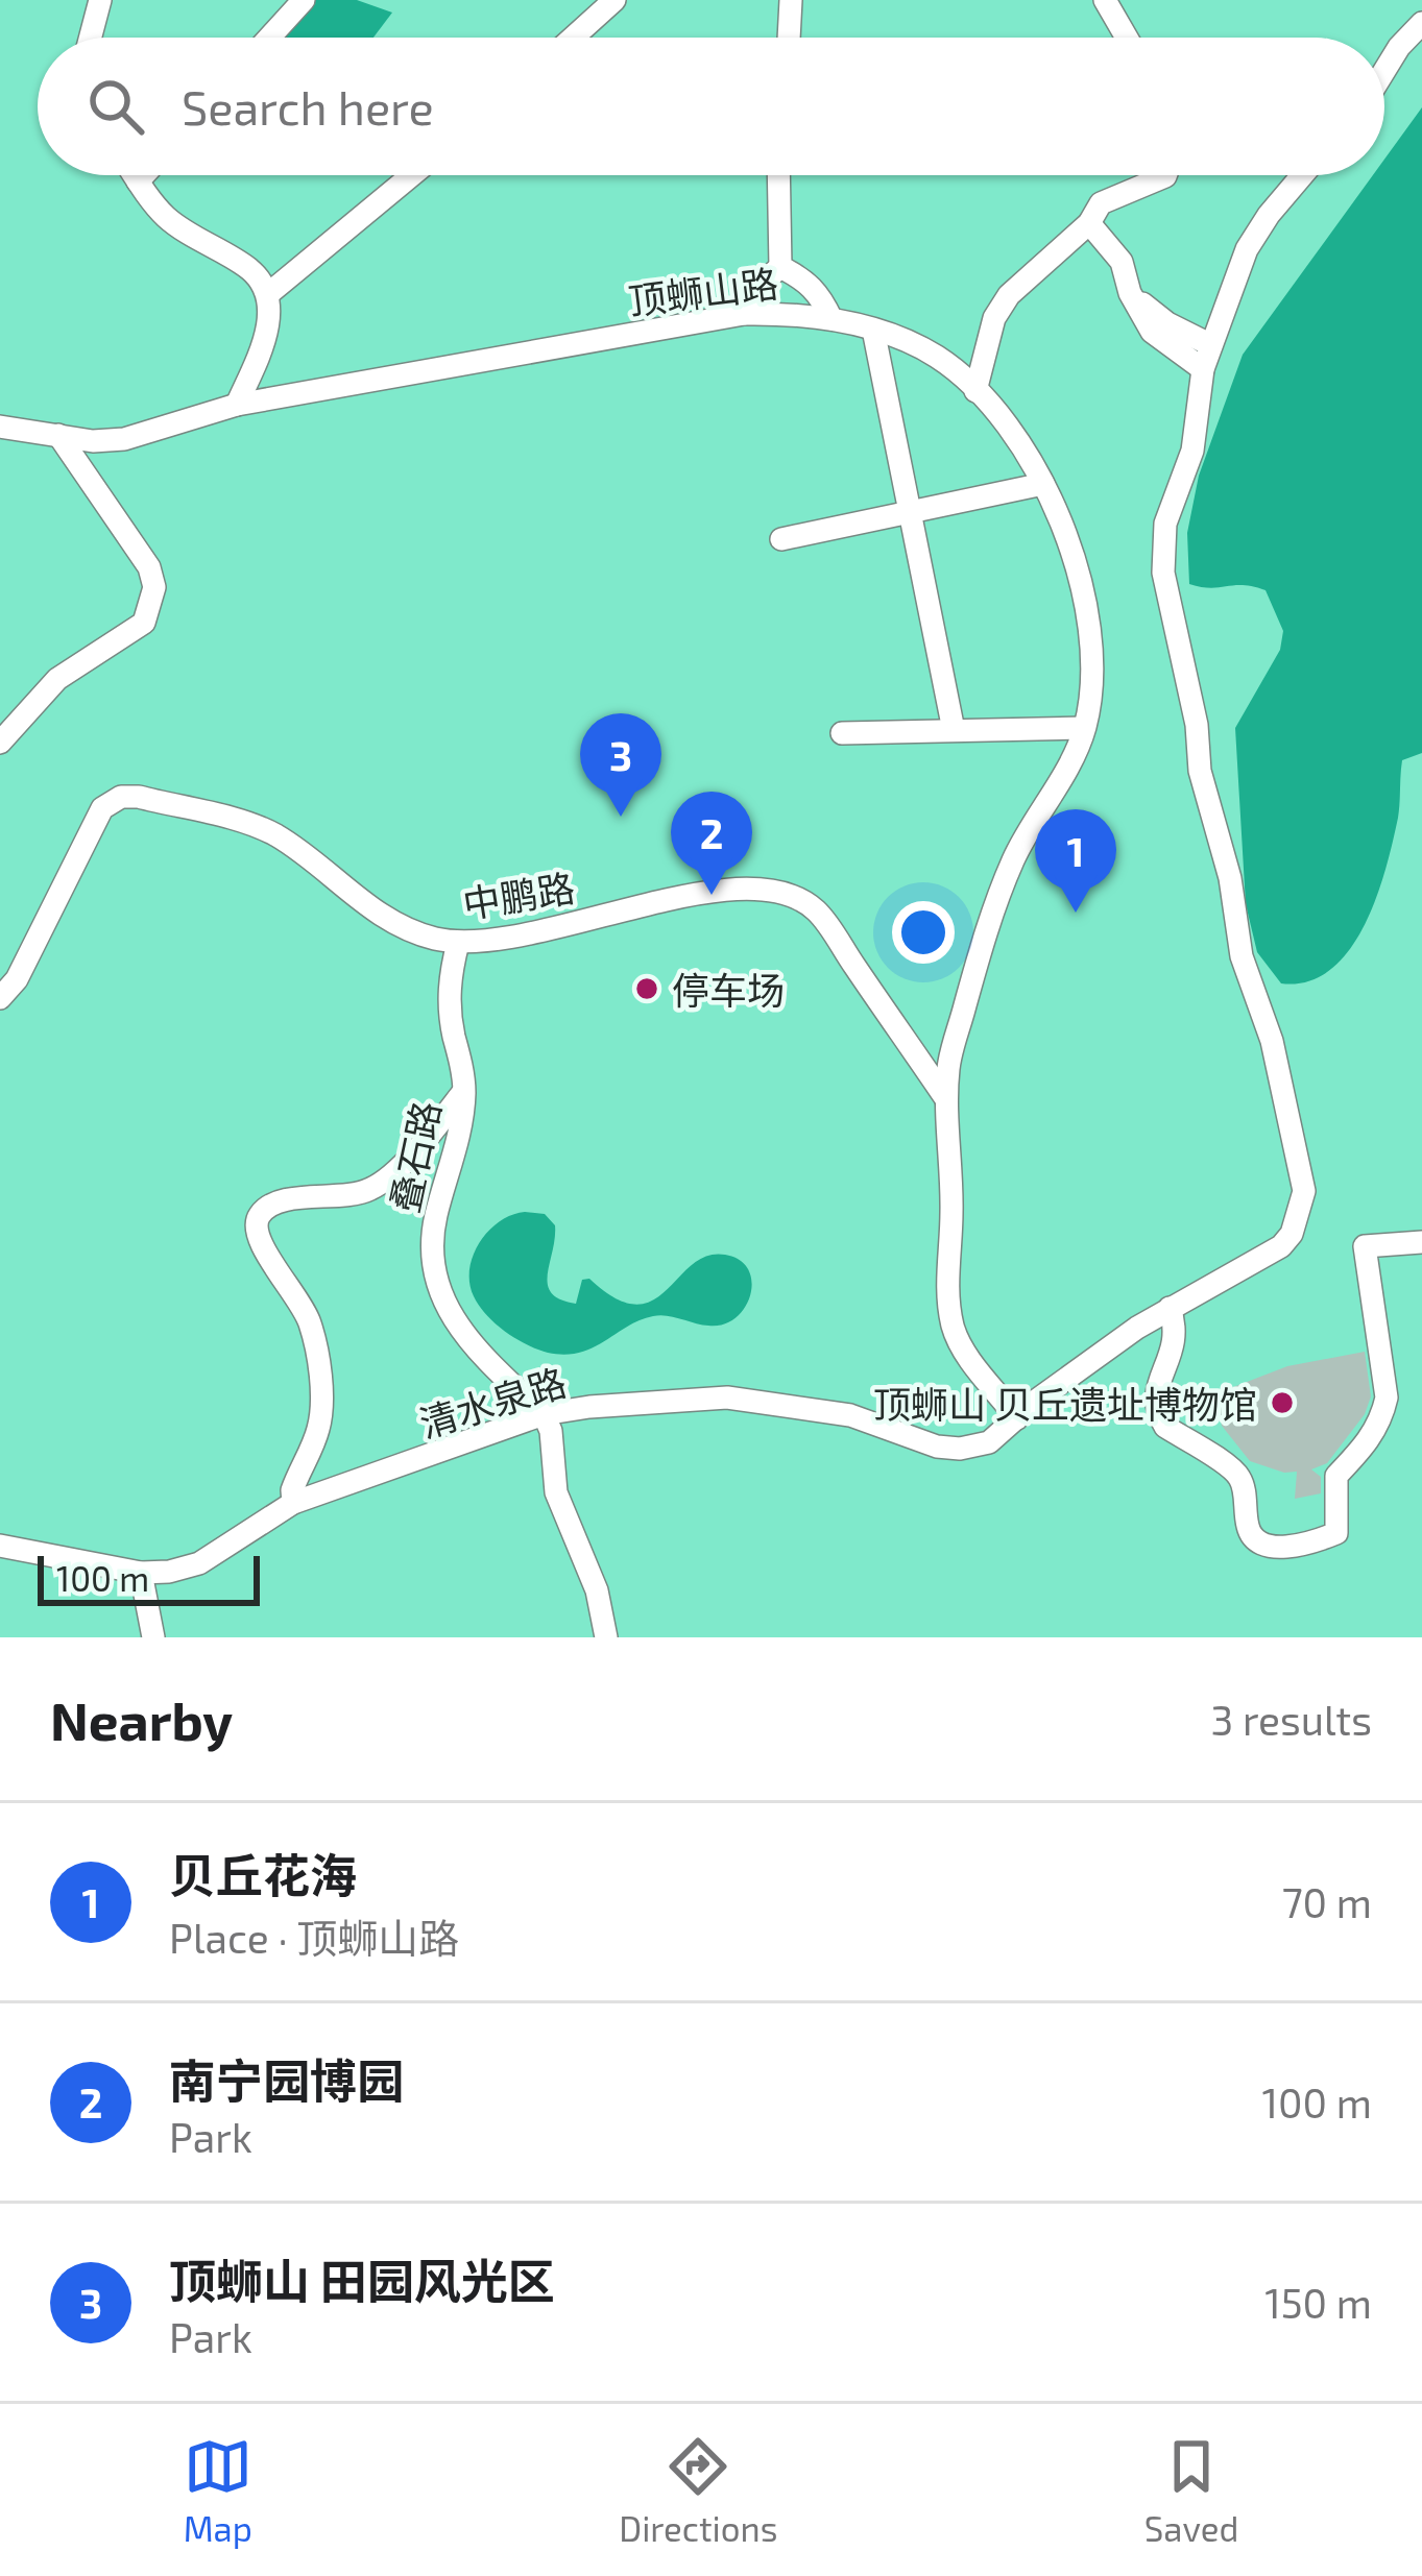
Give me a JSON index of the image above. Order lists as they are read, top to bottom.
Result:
{
  "streets": {
    "street": [
      "顶蛳山路",
      "中鹏路",
      "叠石路",
      "清水泉路"
    ]
  },
  "crossings": [
    ["顶蛳山路", "中鹏路"],
    ["顶蛳山路", "清水泉路"],
    ["中鹏路", "叠石路"],
    ["叠石路", "清水泉路"]
  ],
  "places": ["停车场", "顶蛳山 贝丘遗址博物馆"],
  "scale_bar": "100 m",
  "page": {
    "search": "Search here",
    "pins": ["3", "2", "1"],
    "scale": "100 m",
    "heading": ["Nearby", "3 results"],
    "list": [
      {
        "mark": "1",
        "name": "贝丘花海",
        "note": "Place · 顶蛳山路",
        "value": "70 m"
      },
      {
        "mark": "2",
        "name": "南宁园博园",
        "note": "Park",
        "value": "100 m"
      },
      {
        "mark": "3",
        "name": "顶蛳山 田园风光区",
        "note": "Park",
        "value": "150 m"
      }
    ],
    "nav": ["Map", "Directions", "Saved"]
  }
}
